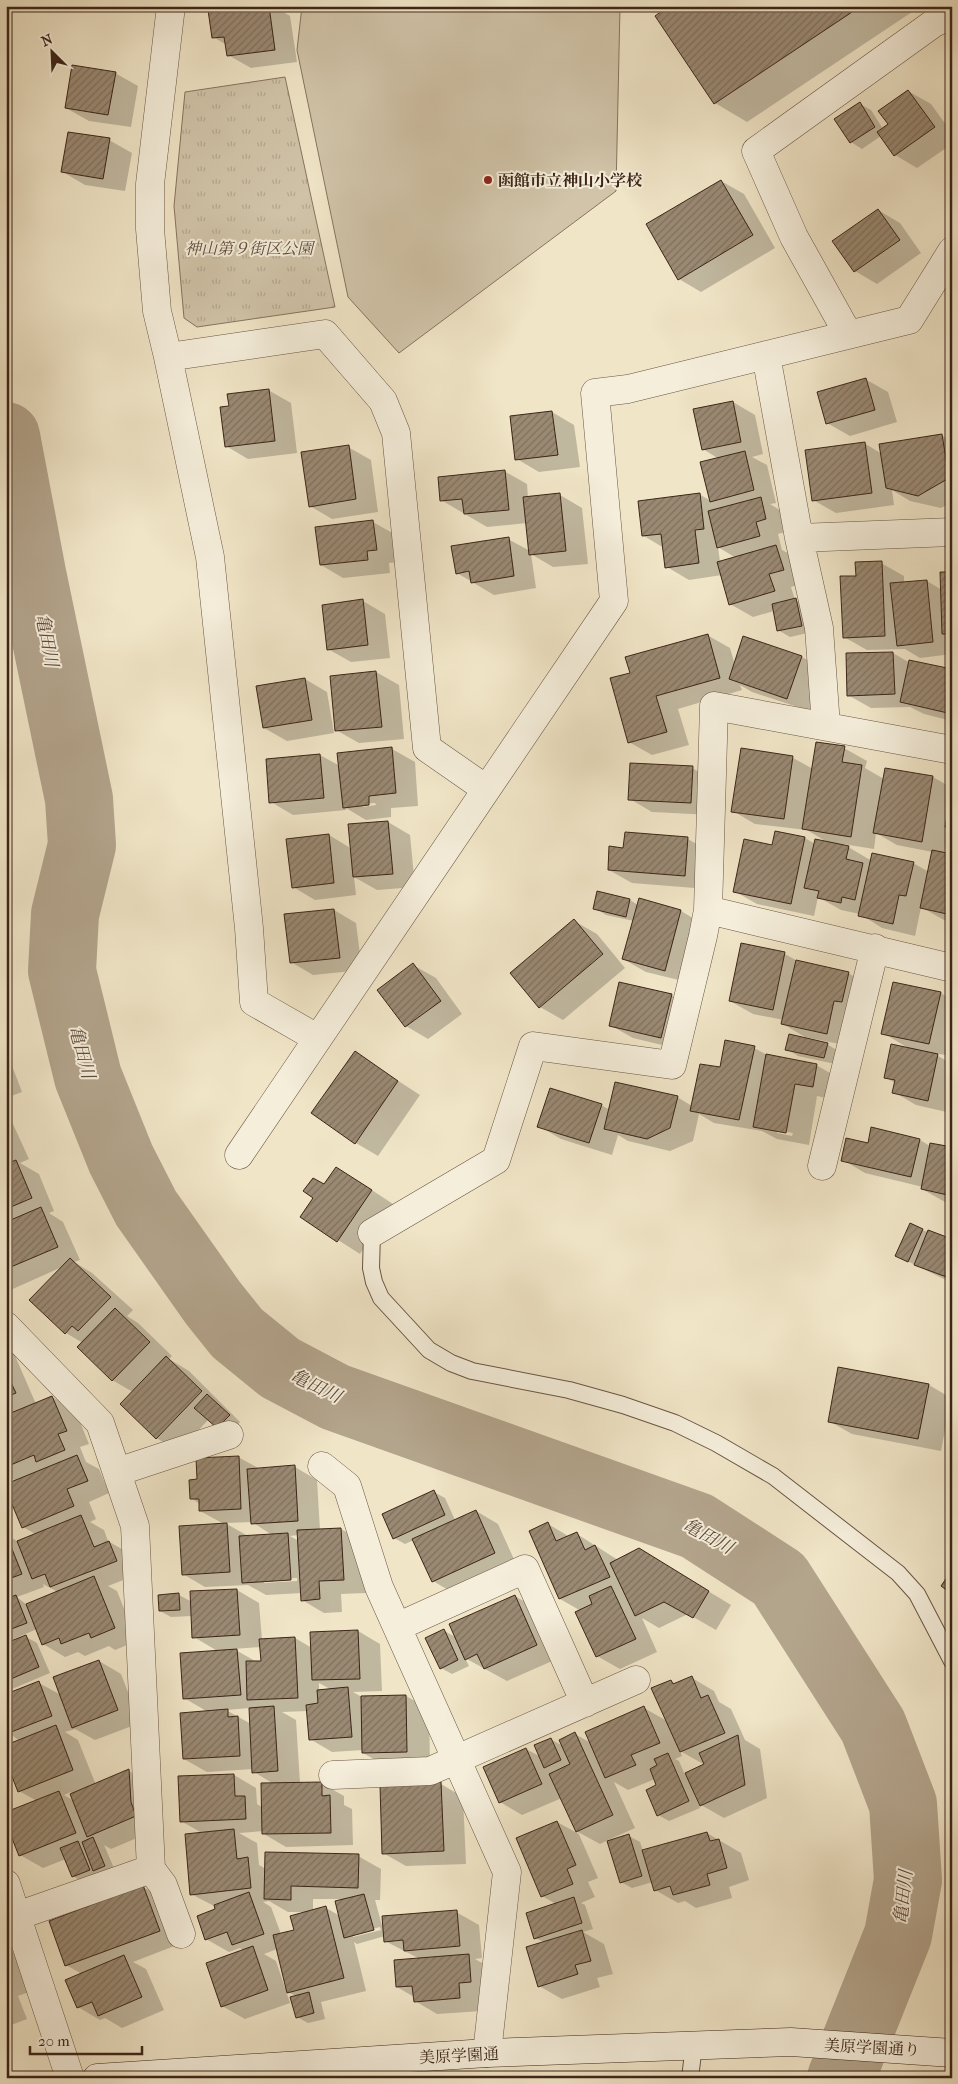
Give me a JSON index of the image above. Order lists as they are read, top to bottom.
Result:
{
  "streets": {
    "street": ["美原学園通り", "美原学園通"]
  },
  "crossings": [
    ["美原学園通り", "美原学園通"]
  ],
  "water": ["亀田川"],
  "parks": ["神山第９街区公園"],
  "places": ["函館市立神山小学校"],
  "scale_bar": "20 m",
  "north": "top left"
}
